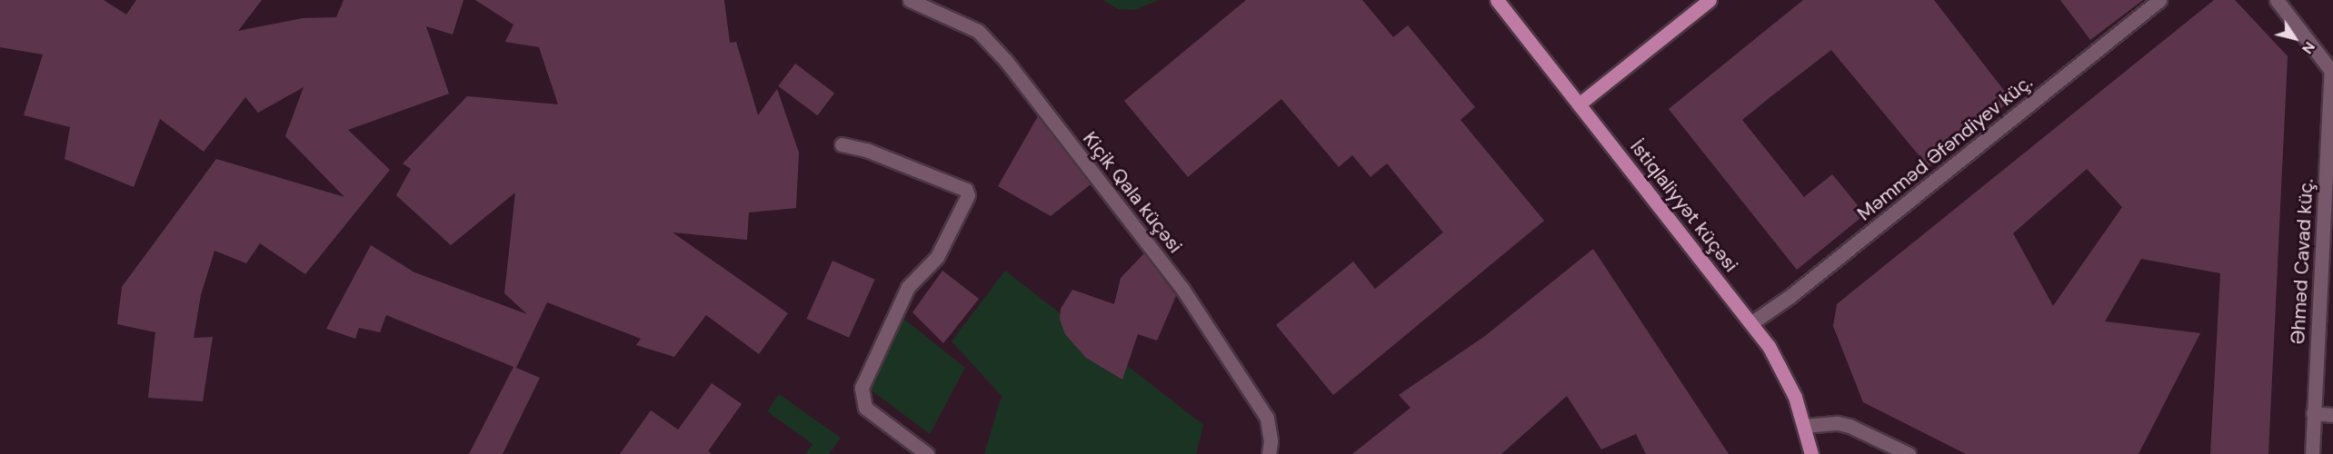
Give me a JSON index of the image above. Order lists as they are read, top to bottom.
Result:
{
  "streets": {
    "main road": ["İstiqlaliyyət küçəsi"],
    "street": ["Məmməd Əfəndiyev küç.", "Kiçik Qala küçəsi", "Əhməd Cavad küç."]
  },
  "crossings": [
    ["Məmməd Əfəndiyev küç.", "İstiqlaliyyət küçəsi"]
  ],
  "north": "bottom right"
}
